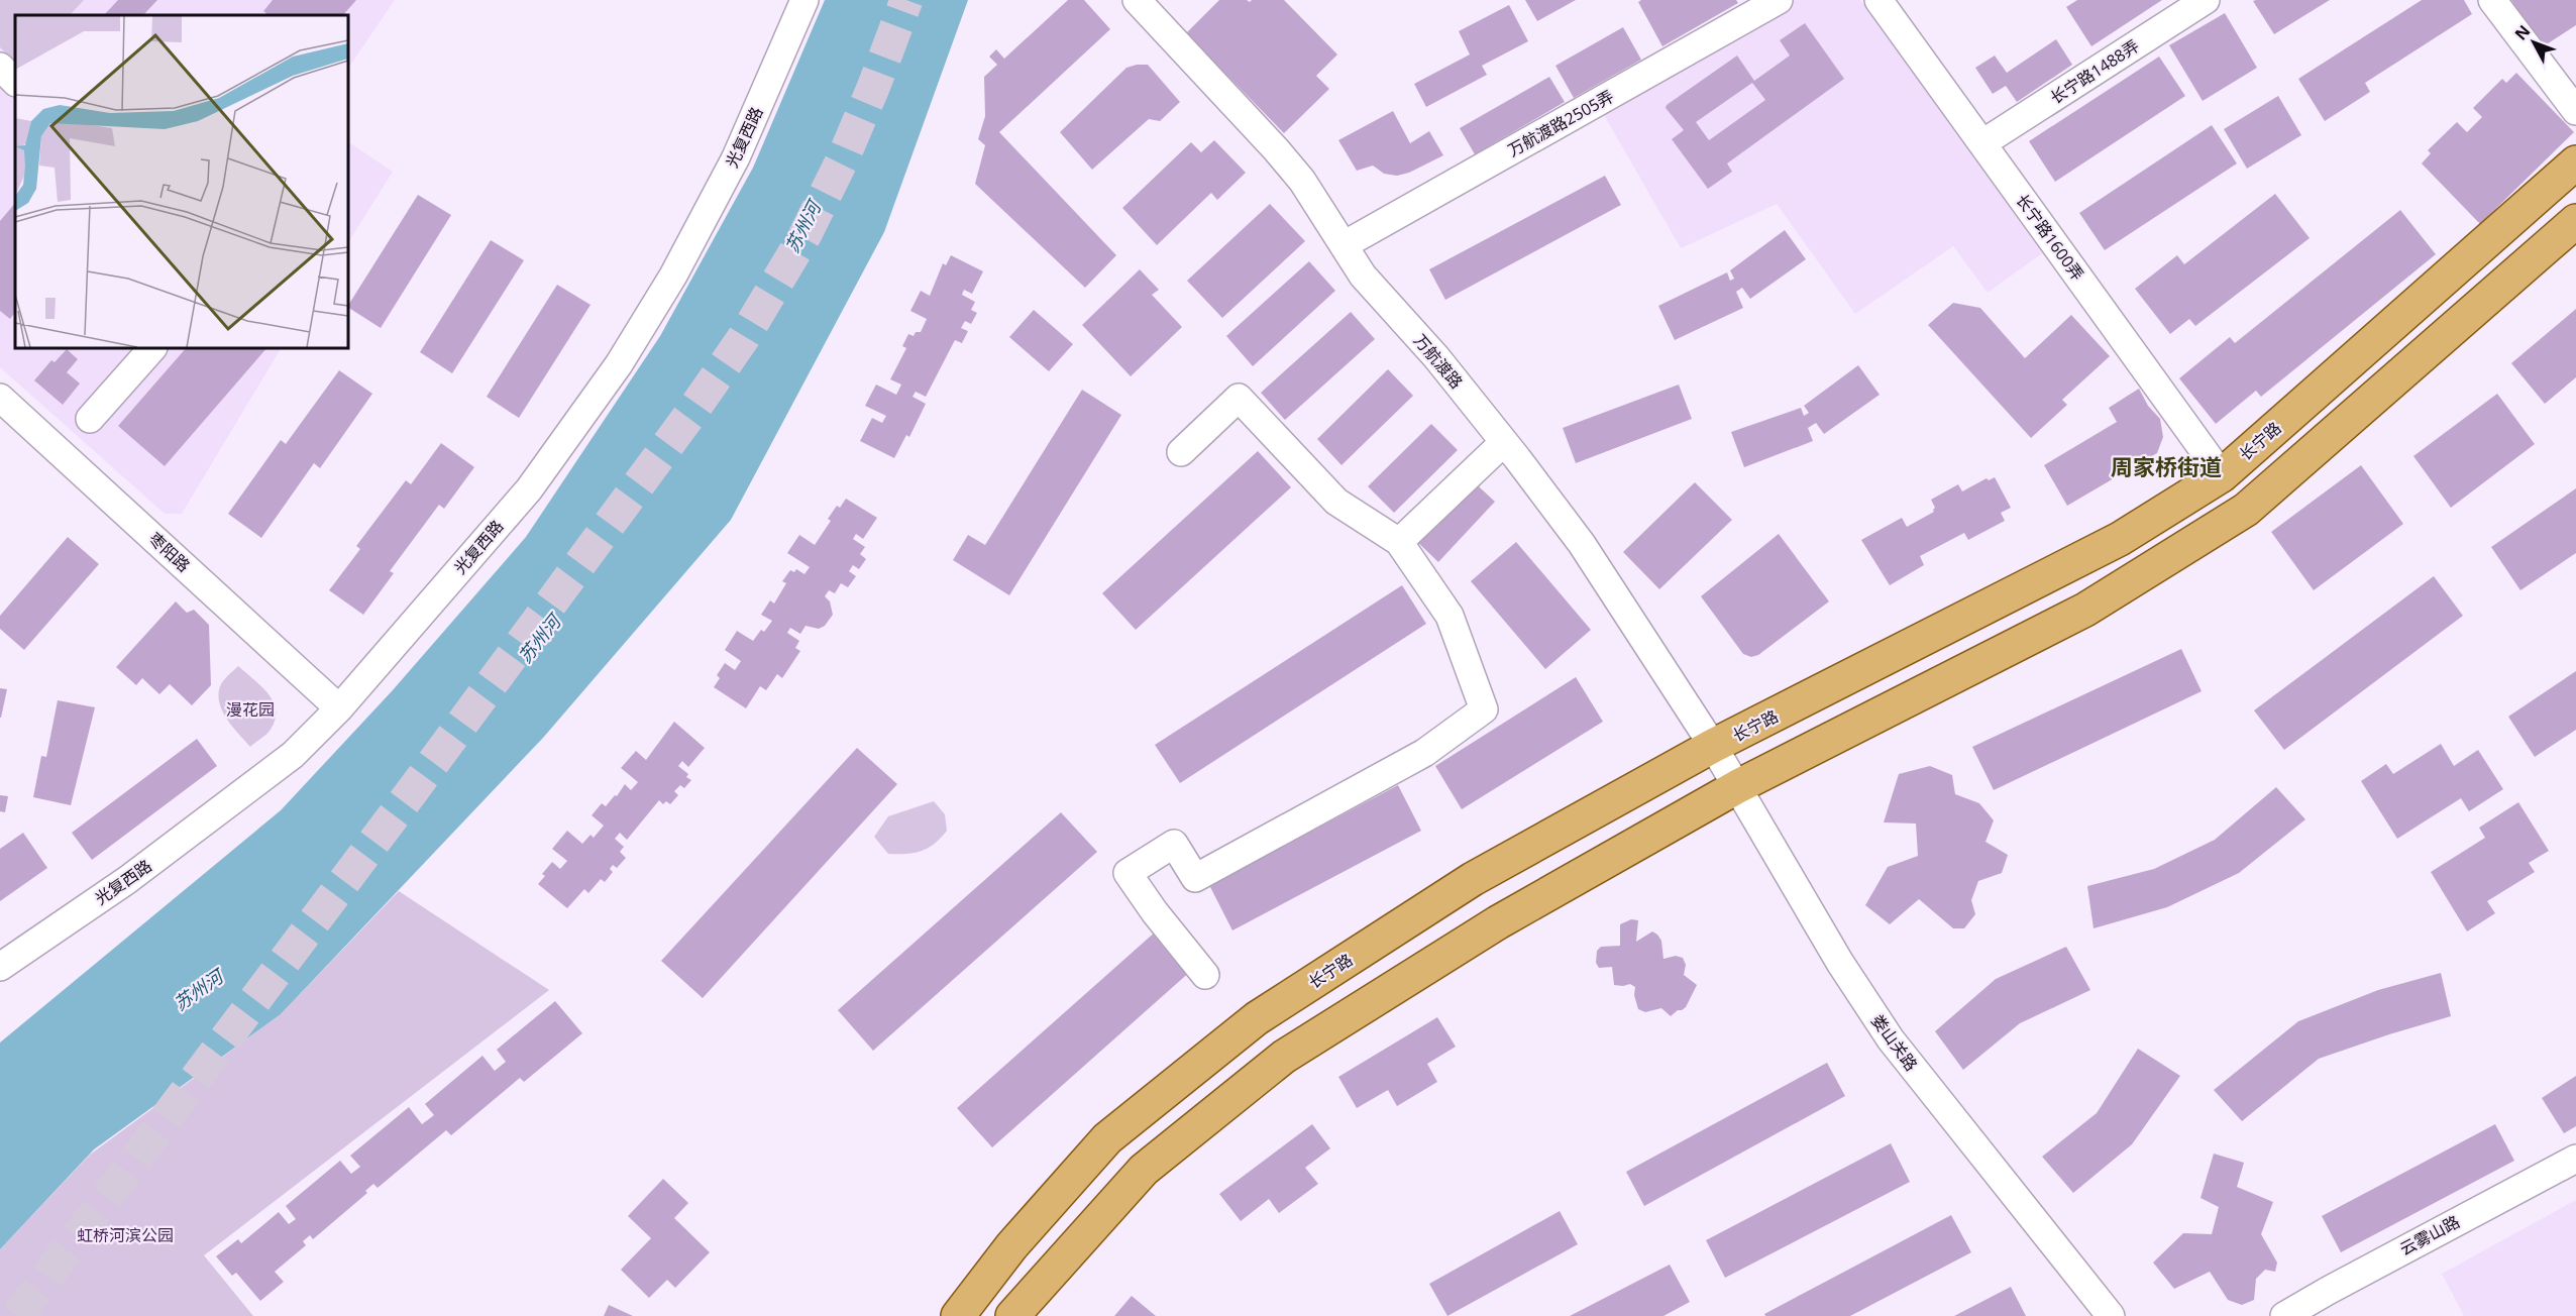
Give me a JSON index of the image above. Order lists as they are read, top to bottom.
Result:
{
  "streets": {
    "main road": ["长宁路"],
    "street": [
      "长宁路1488弄",
      "万航渡路2505弄",
      "光复西路",
      "长宁路1600弄",
      "万航渡路",
      "枣阳路",
      "娄山关路",
      "云雾山路"
    ]
  },
  "crossings": [
    ["长宁路1488弄", "长宁路1600弄"],
    ["万航渡路2505弄", "万航渡路"],
    ["光复西路", "枣阳路"],
    ["长宁路1600弄", "长宁路"],
    ["万航渡路", "长宁路"],
    ["万航渡路", "娄山关路"],
    ["长宁路", "娄山关路"]
  ],
  "districts": ["周家桥街道"],
  "water": ["苏州河"],
  "parks": ["漫花园", "虹桥河滨公园"],
  "north": "top left"
}
